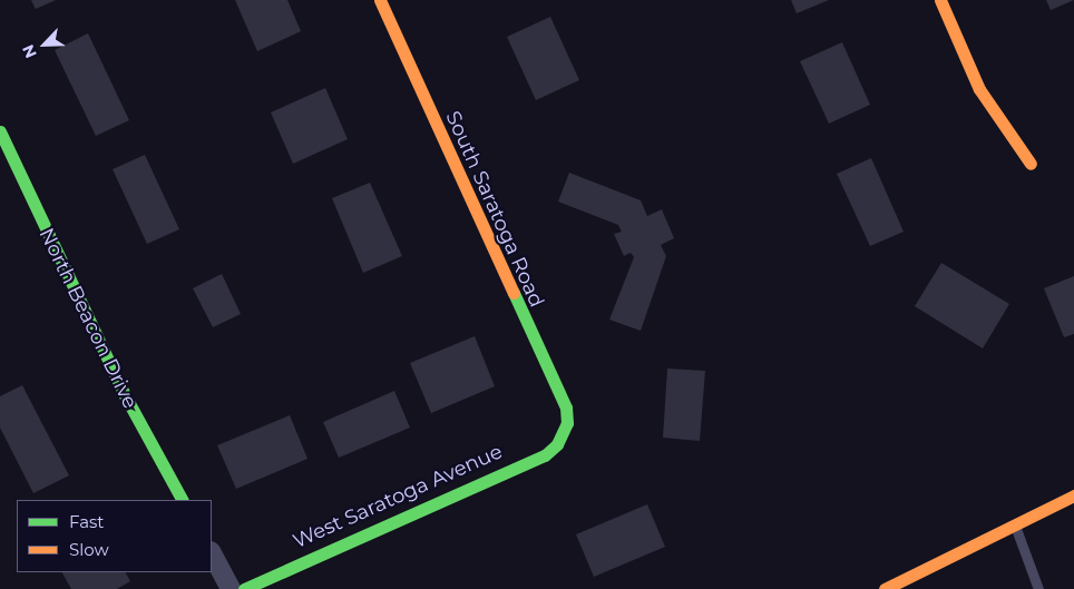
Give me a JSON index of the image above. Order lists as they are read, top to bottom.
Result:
{
  "streets": {
    "street": ["South Saratoga Road", "North Beacon Drive", "West Saratoga Avenue"]
  },
  "crossings": [
    ["South Saratoga Road", "West Saratoga Avenue"]
  ],
  "legend": ["Fast", "Slow"],
  "north": "bottom left"
}
